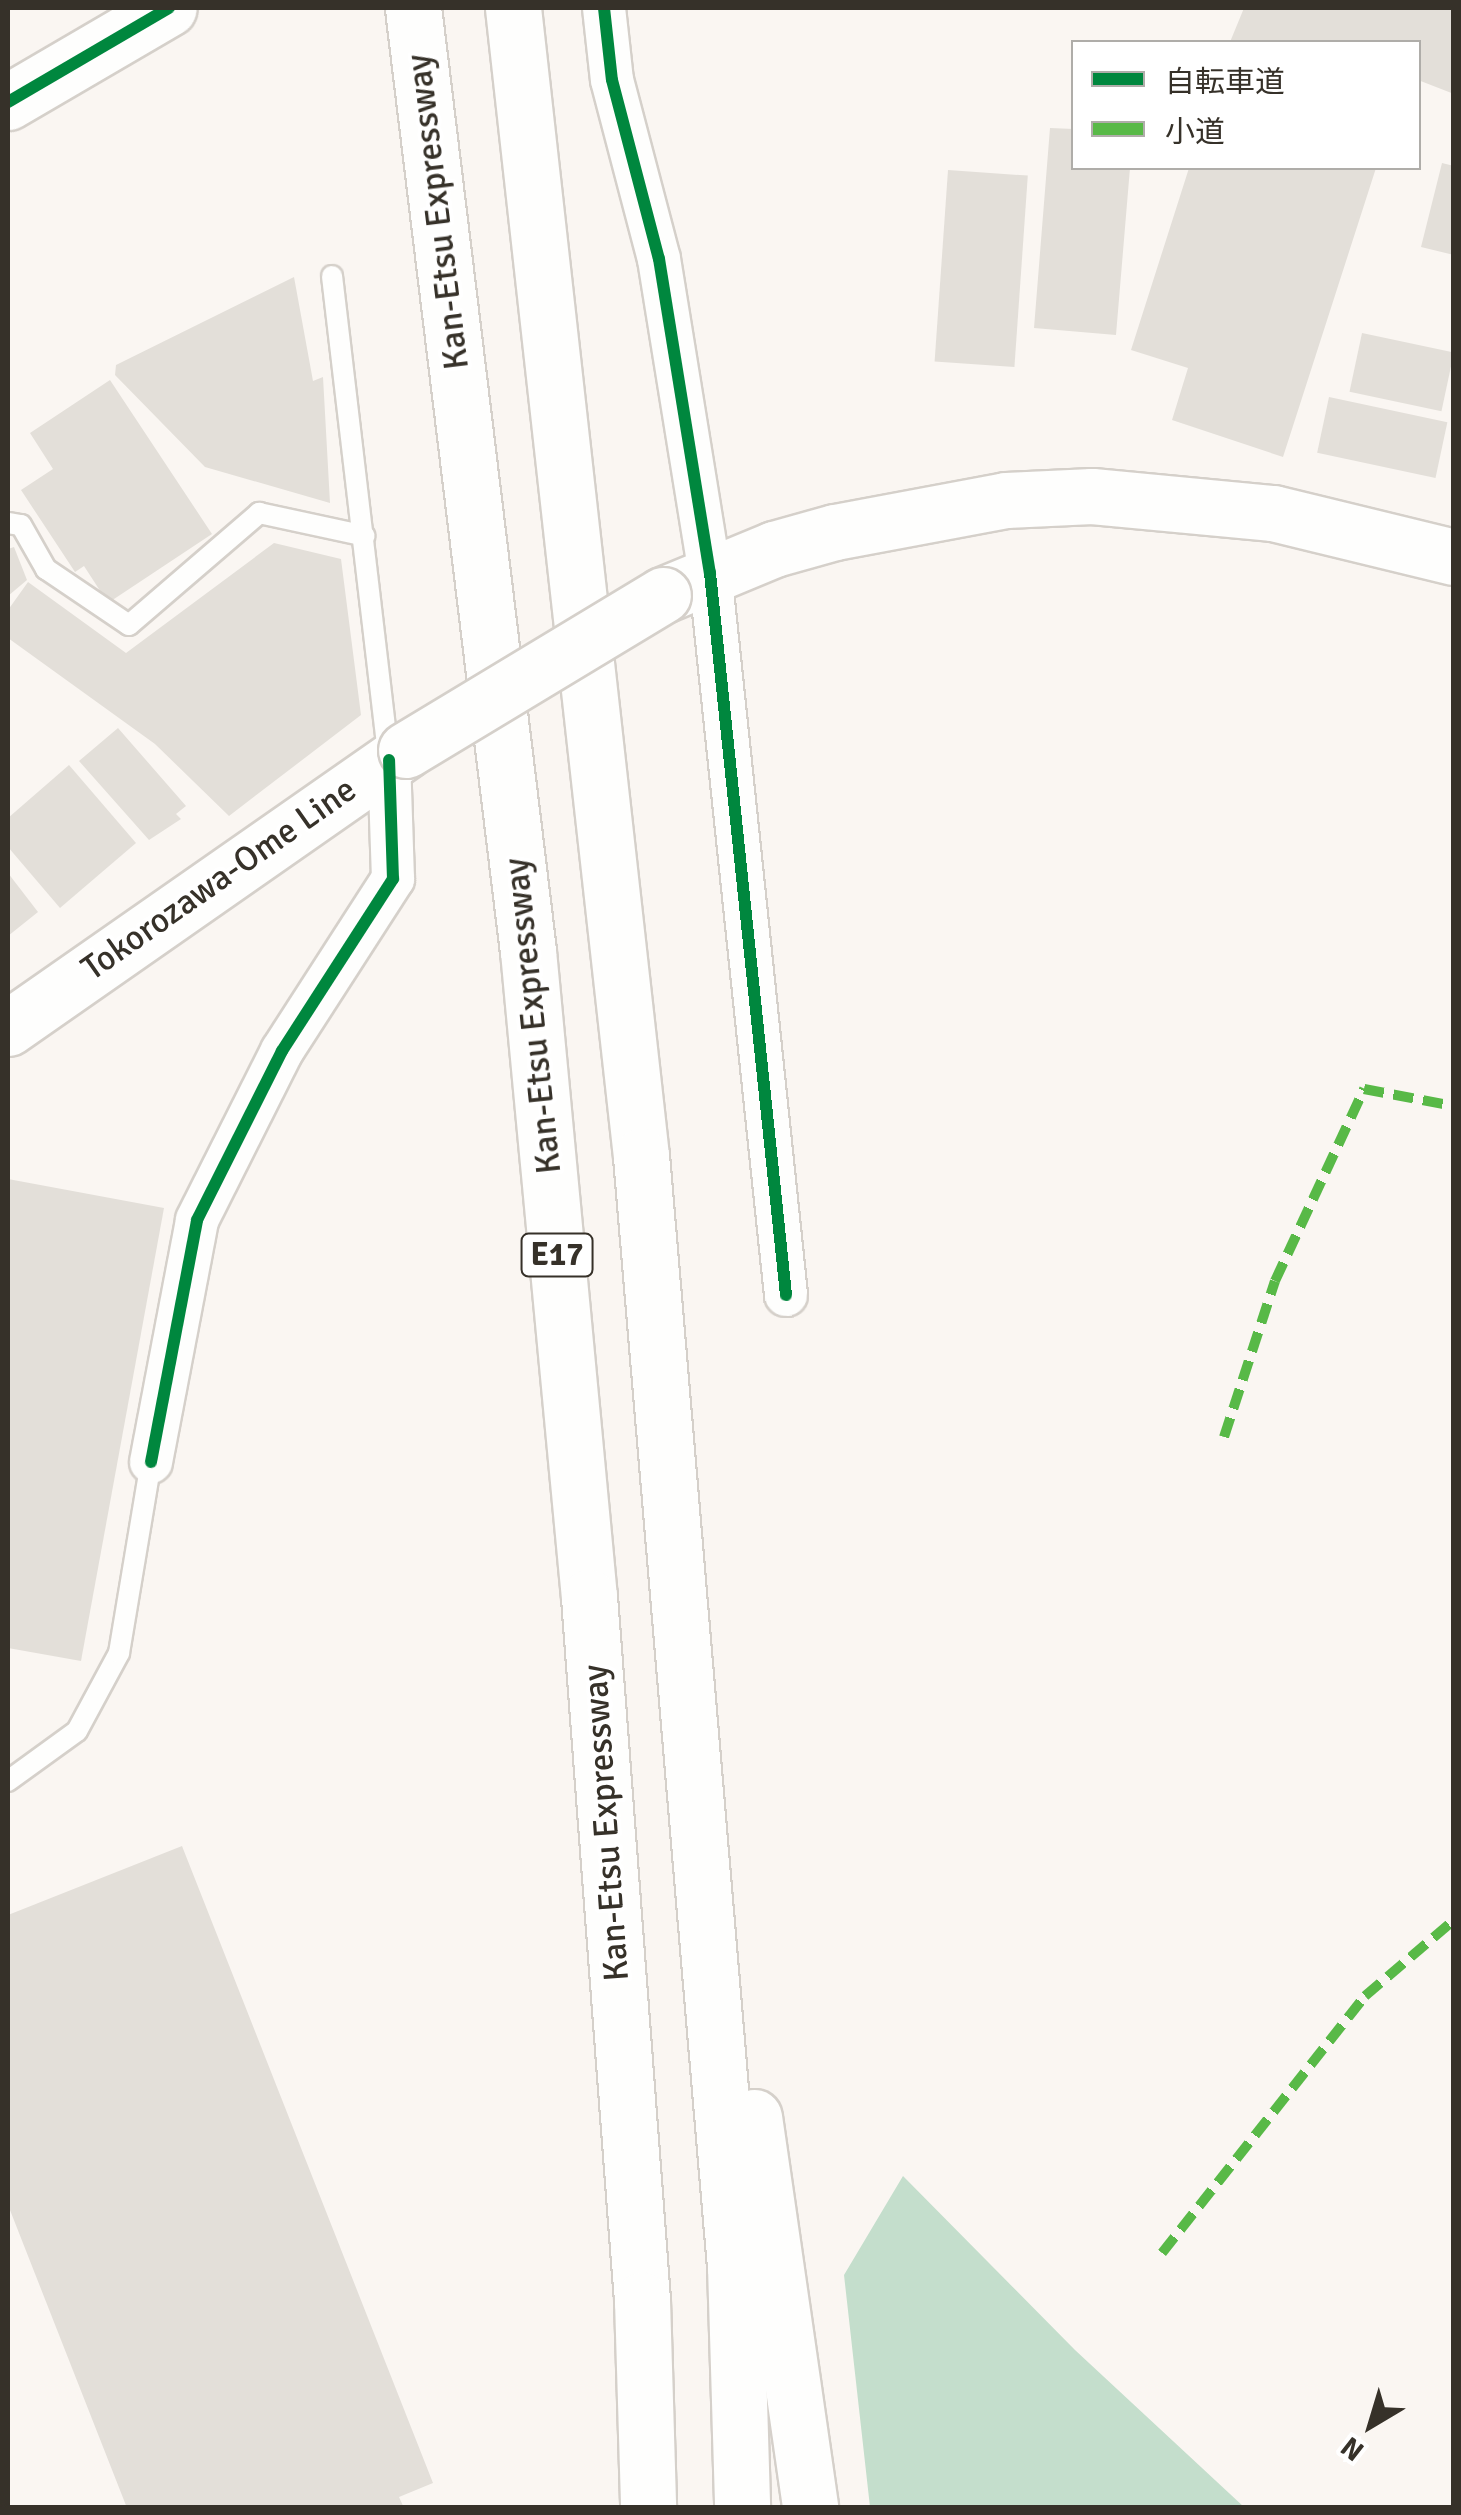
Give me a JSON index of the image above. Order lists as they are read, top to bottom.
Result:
{
  "streets": {
    "main road": ["Kan-Etsu Expressway", "Tokorozawa-Ome Line", "E17"]
  },
  "legend": ["自転車道", "小道"],
  "north": "bottom left"
}
